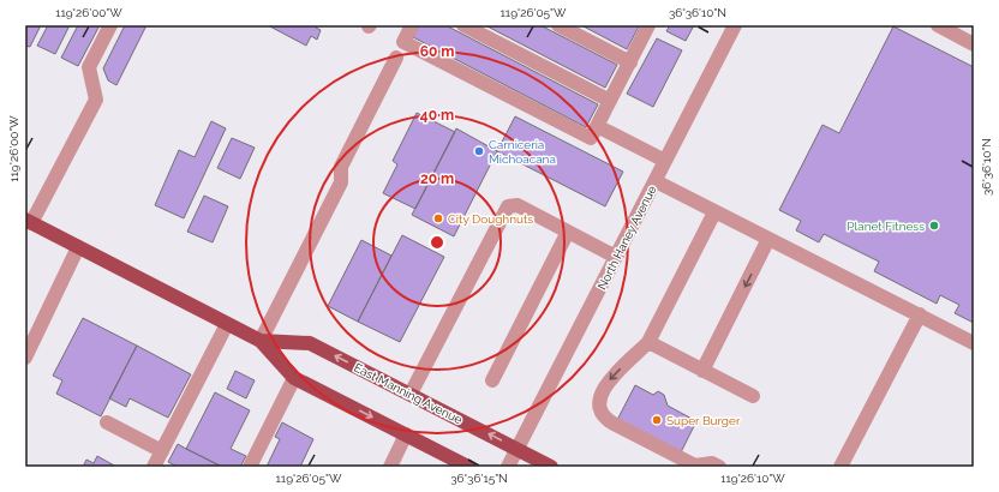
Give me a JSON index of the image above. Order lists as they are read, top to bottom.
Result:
{
  "streets": {
    "main road": ["East Manning Avenue"],
    "street": ["North Haney Avenue"]
  },
  "crossings": [
    ["North Haney Avenue", "East Manning Avenue"]
  ],
  "places": [
    "Carniceria Michoacana",
    "City Doughnuts",
    "Planet Fitness",
    "Super Burger"
  ],
  "coordinates": [
    "119°26'00\"W",
    "119°26'05\"W",
    "36°36'10\"N",
    "36°36'15\"N",
    "119°26'10\"W"
  ],
  "rings": ["60 m", "40 m", "20 m"]
}
